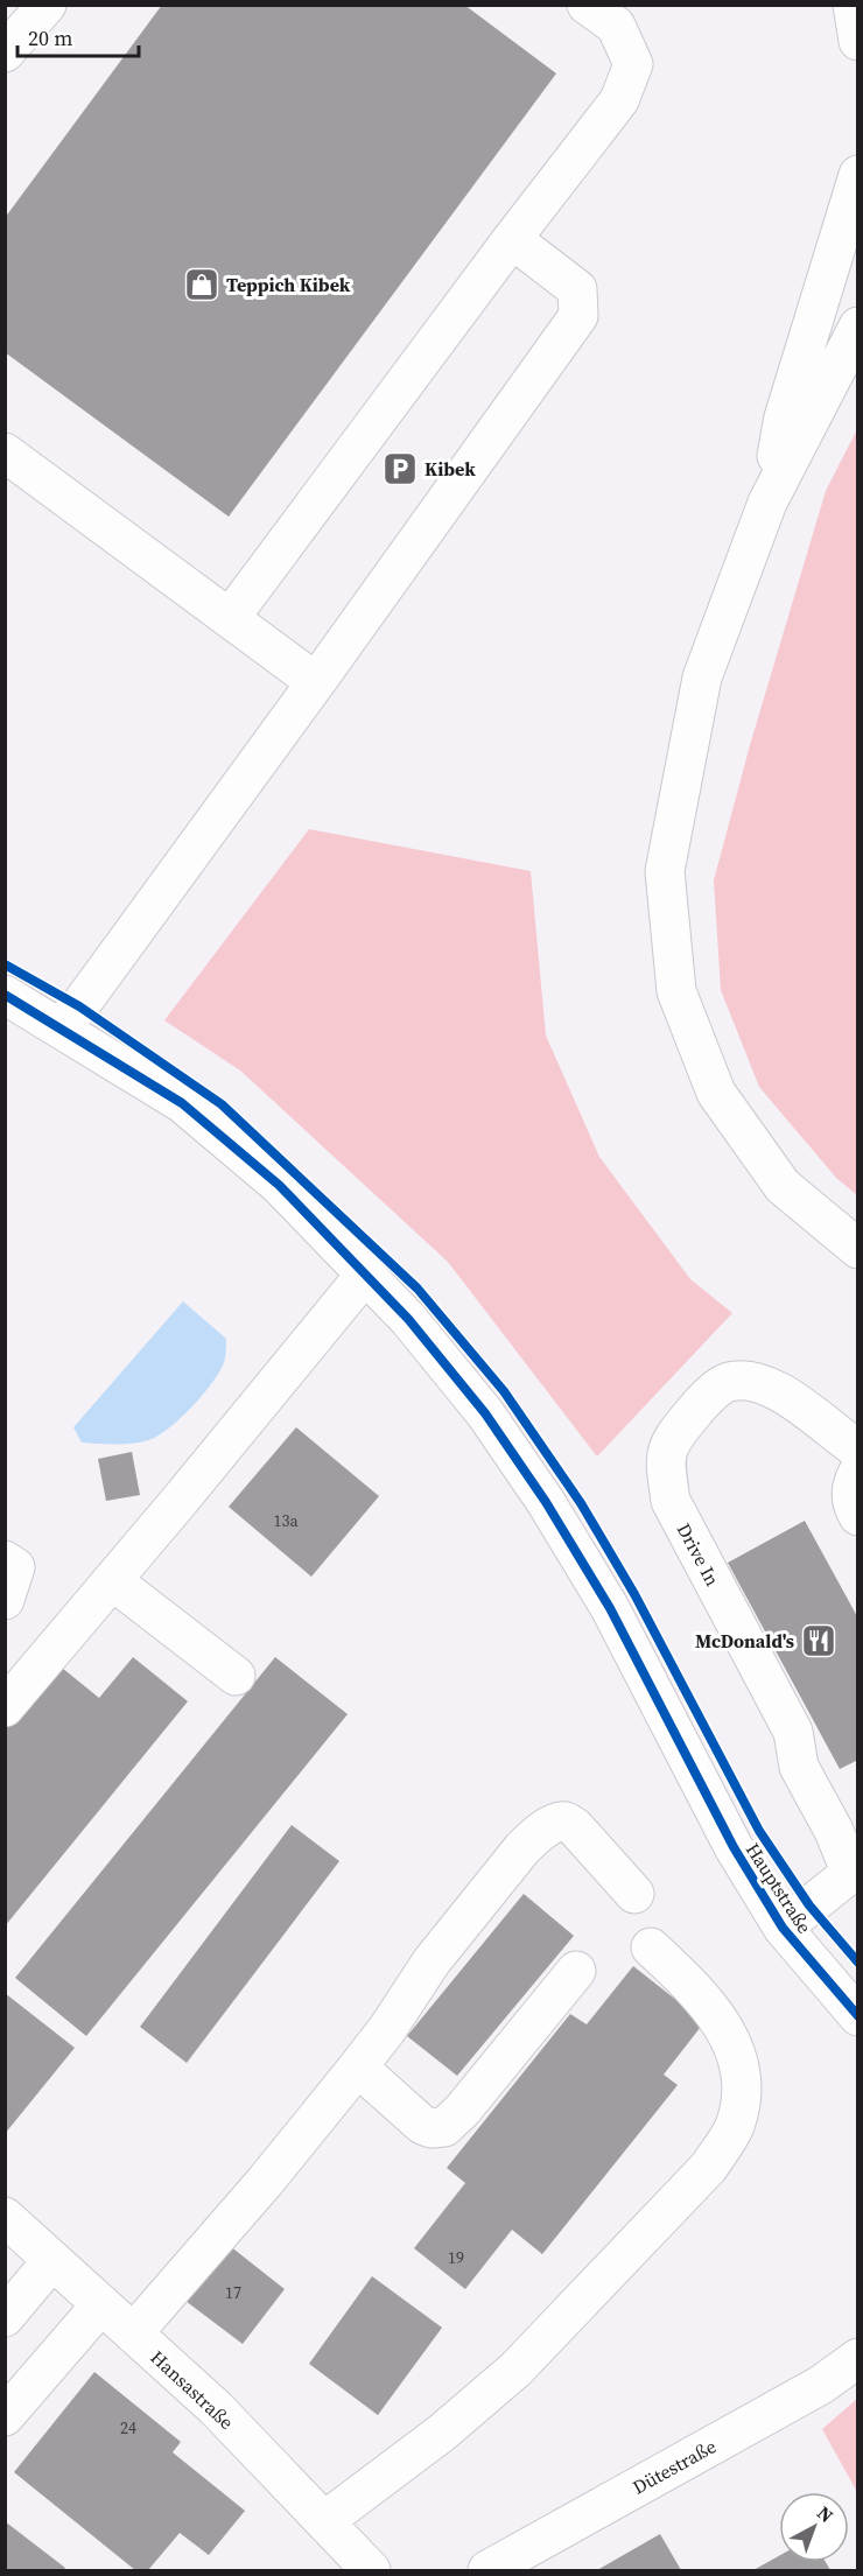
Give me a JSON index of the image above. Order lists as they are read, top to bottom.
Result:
{
  "streets": {
    "main road": [
      "Drive In",
      "Hauptstraße",
      "Hansastraße",
      "Dütestraße"
    ]
  },
  "places": {
    "shop": ["Teppich Kibek"],
    "parking": ["Kibek"],
    "restaurant": ["McDonald's"]
  },
  "house_numbers": [
    "13a",
    "19",
    "17",
    "24"
  ],
  "scale_bar": "20 m",
  "north": "top right"
}
